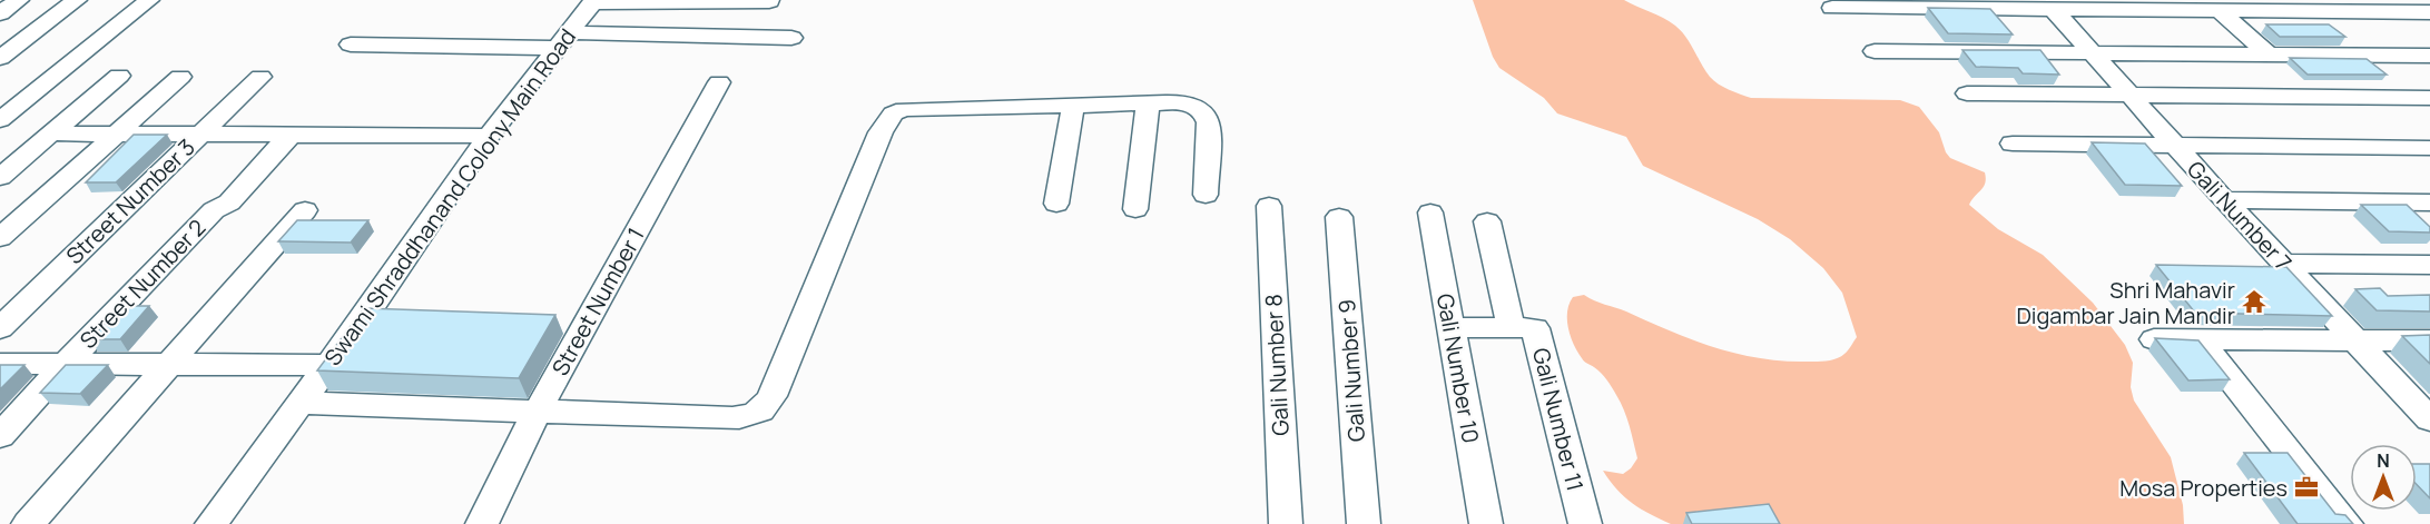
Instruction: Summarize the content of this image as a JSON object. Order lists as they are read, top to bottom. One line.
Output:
{"streets":{"street":["Swami Shraddhanand Colony Main Road","Street Number 3","Gali Number 7","Street Number 2","Street Number 1","Gali Number 8","Gali Number 10","Gali Number 9","Gali Number 11"]},"places":{"temple":["Shri Mahavir Digambar Jain Mandir"],"office":["Mosa Properties"]},"north":"top"}
